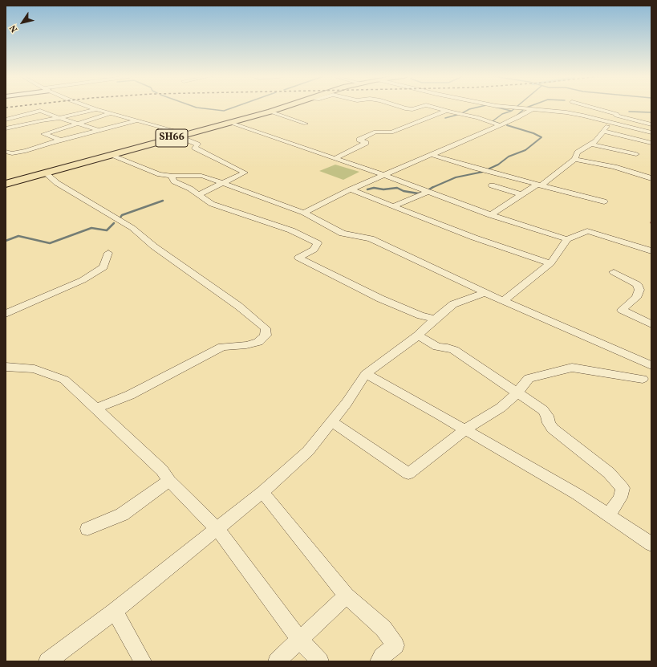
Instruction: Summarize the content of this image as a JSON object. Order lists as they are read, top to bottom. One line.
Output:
{"streets":{"main road":["SH66"]},"north":"bottom left"}
